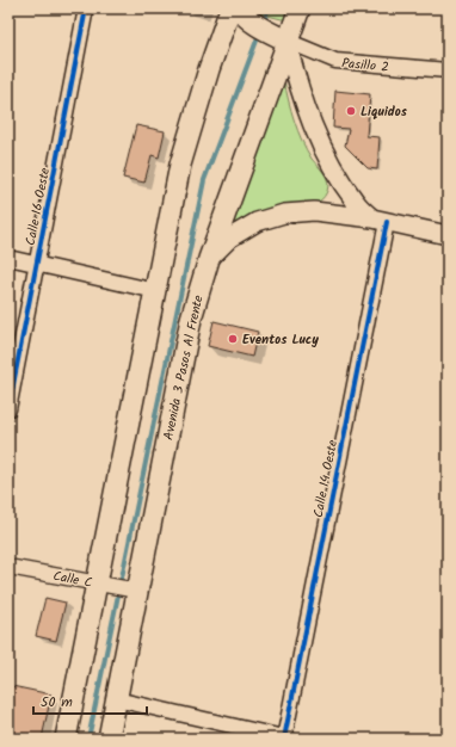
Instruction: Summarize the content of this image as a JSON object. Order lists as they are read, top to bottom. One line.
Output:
{"streets":{"main road":["Avenida 3 Pasos Al Frente"],"street":["Pasillo 2","Calle 16 Oeste","Calle 14 Oeste","Calle C"]},"crossings":[["Pasillo 2","Avenida 3 Pasos Al Frente"],["Avenida 3 Pasos Al Frente","Calle C"]],"places":["Liquidos","Eventos Lucy"],"scale_bar":"50 m"}
